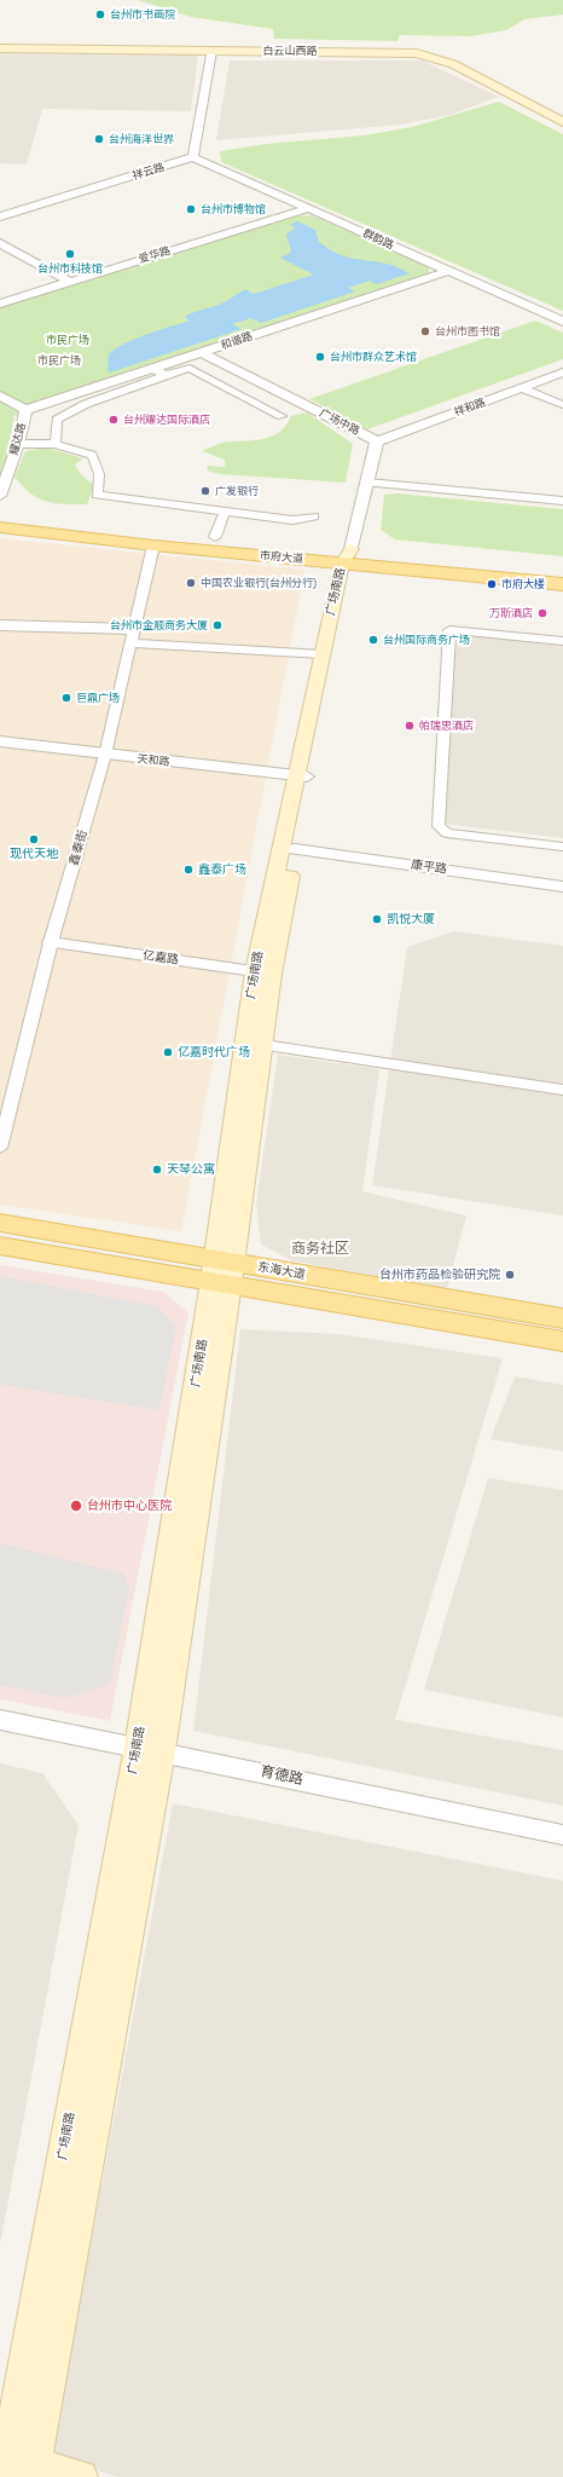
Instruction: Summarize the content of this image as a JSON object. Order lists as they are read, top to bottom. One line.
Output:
{"streets":{"main road":["白云山西路","市府大道","广场南路","东海大道"],"street":["祥云路","群韵路","爱华路","和谐路","祥和路","广场中路","耀达路","天和路","鑫泰街","康平路","亿嘉路","育德路"]},"crossings":[["祥云路","群韵路"],["群韵路","爱华路"],["群韵路","和谐路"],["和谐路","广场中路"],["和谐路","耀达路"],["祥和路","广场中路"],["市府大道","广场南路"],["市府大道","鑫泰街"],["广场南路","天和路"],["广场南路","康平路"],["广场南路","亿嘉路"],["广场南路","东海大道"],["广场南路","育德路"],["天和路","鑫泰街"],["鑫泰街","亿嘉路"]],"districts":["市民广场","商务社区"],"parks":["市民广场"],"places":["台州市书画院","台州海洋世界","台州市博物馆","台州市科技馆","台州市图书馆","台州市群众艺术馆","台州耀达国际酒店","广发银行","中国农业银行(台州分行)","市府大楼","万斯酒店","台州市金顺商务大厦","台州国际商务广场","巨鼎广场","帕瑞思酒店","现代天地","鑫泰广场","凯悦大厦","亿嘉时代广场","天琴公寓","台州市药品检验研究院","台州市中心医院"]}
